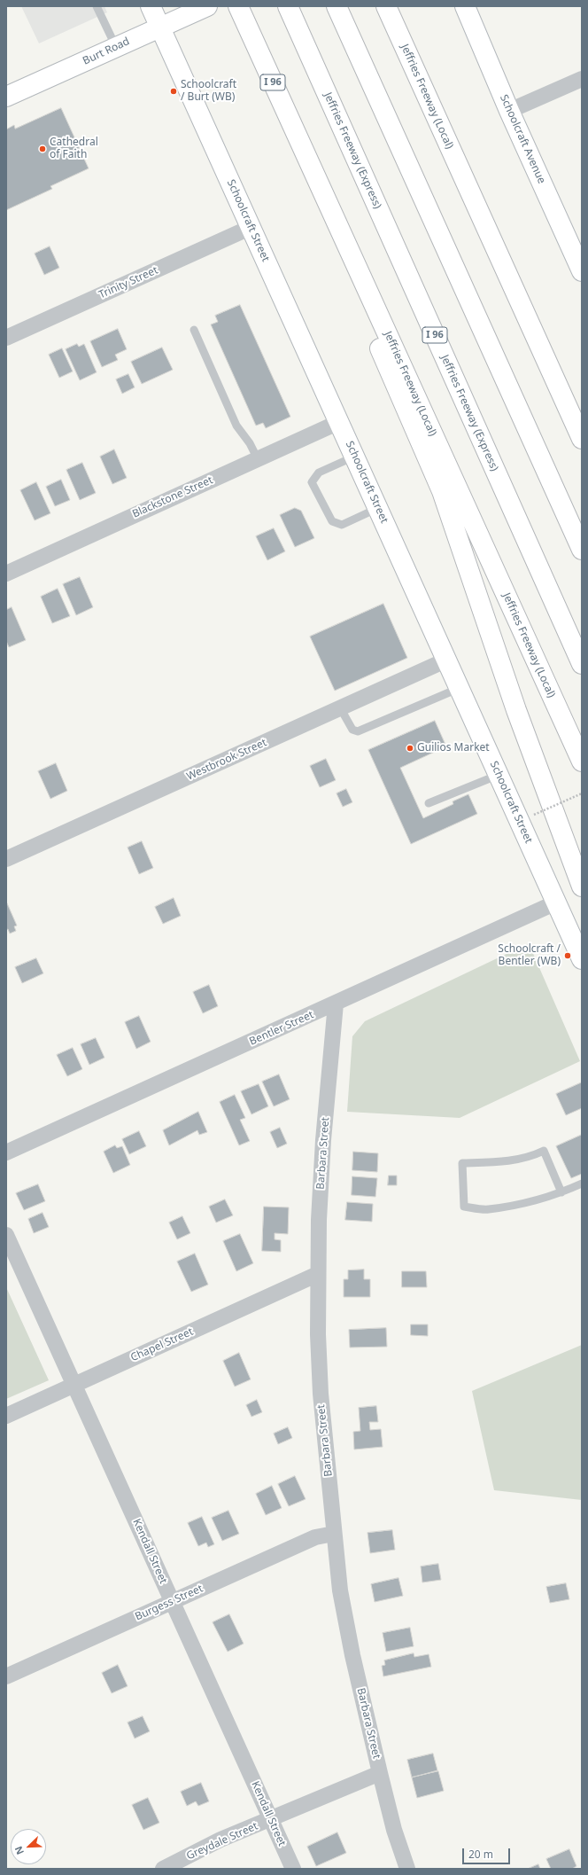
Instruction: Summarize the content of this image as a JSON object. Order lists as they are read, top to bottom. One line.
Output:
{"streets":{"main road":["Burt Road","I 96","Jeffries Freeway (Local)","Schoolcraft Avenue","Jeffries Freeway (Express)","Schoolcraft Street"],"street":["Trinity Street","Blackstone Street","Westbrook Street","Bentler Street","Barbara Street","Chapel Street","Kendall Street","Burgess Street","Greydale Street"]},"crossings":[["Burt Road","Schoolcraft Street"],["Schoolcraft Street","Trinity Street"],["Schoolcraft Street","Blackstone Street"],["Schoolcraft Street","Westbrook Street"],["Schoolcraft Street","Bentler Street"],["Bentler Street","Barbara Street"],["Barbara Street","Chapel Street"],["Barbara Street","Burgess Street"],["Barbara Street","Greydale Street"],["Chapel Street","Kendall Street"],["Kendall Street","Burgess Street"],["Kendall Street","Greydale Street"]],"places":["Schoolcraft / Burt (WB)","Cathedral of Faith","Guilios Market","Schoolcraft / Bentler (WB)"],"scale_bar":"20 m","north":"bottom left"}
